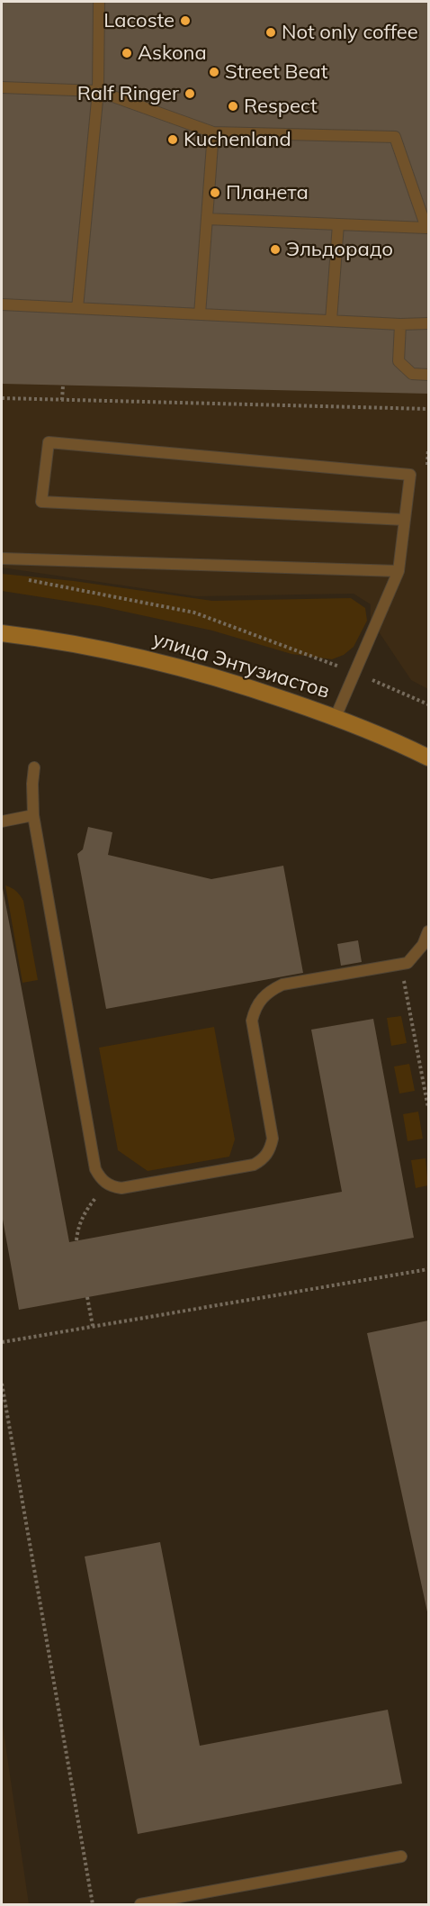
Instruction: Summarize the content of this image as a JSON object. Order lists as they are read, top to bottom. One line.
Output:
{"streets":{"main road":["улица Энтузиастов"]},"places":["Lacoste","Not only coffee","Askona","Street Beat","Ralf Ringer","Respect","Kuchenland","Планета","Эльдорадо"]}
